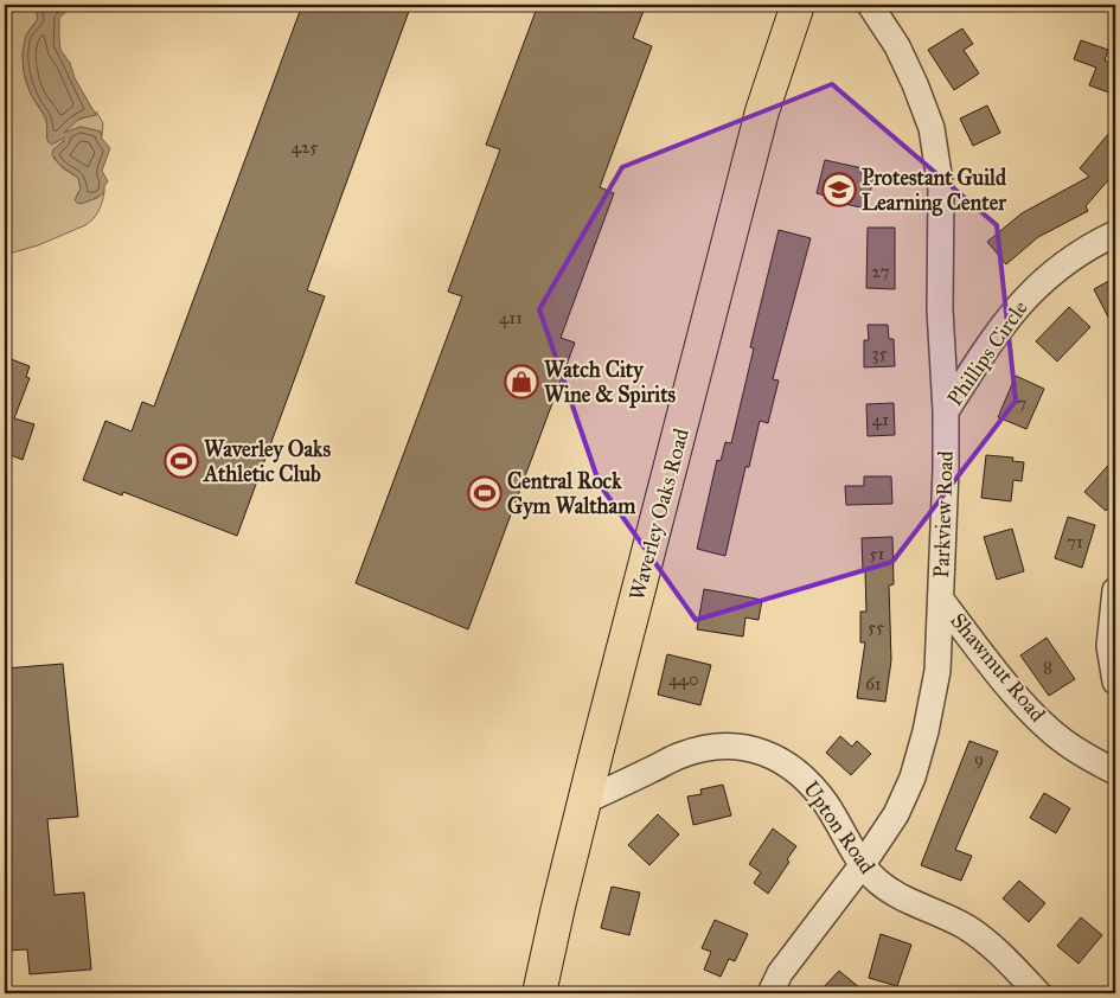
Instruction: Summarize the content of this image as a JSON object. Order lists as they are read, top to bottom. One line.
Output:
{"streets":{"main road":["Waverley Oaks Road"],"street":["Phillips Circle","Parkview Road","Shawmut Road","Upton Road"]},"crossings":[["Phillips Circle","Parkview Road"],["Waverley Oaks Road","Upton Road"],["Parkview Road","Shawmut Road"],["Parkview Road","Upton Road"]],"places":{"school or university":["Protestant Guild Learning Center"],"shop":["Watch City Wine & Spirits"],"sports":["Waverley Oaks Athletic Club","Central Rock Gym Waltham"]},"house_numbers":["425","27","411","35","7","41","71","51","55","8","440","61","9"]}
